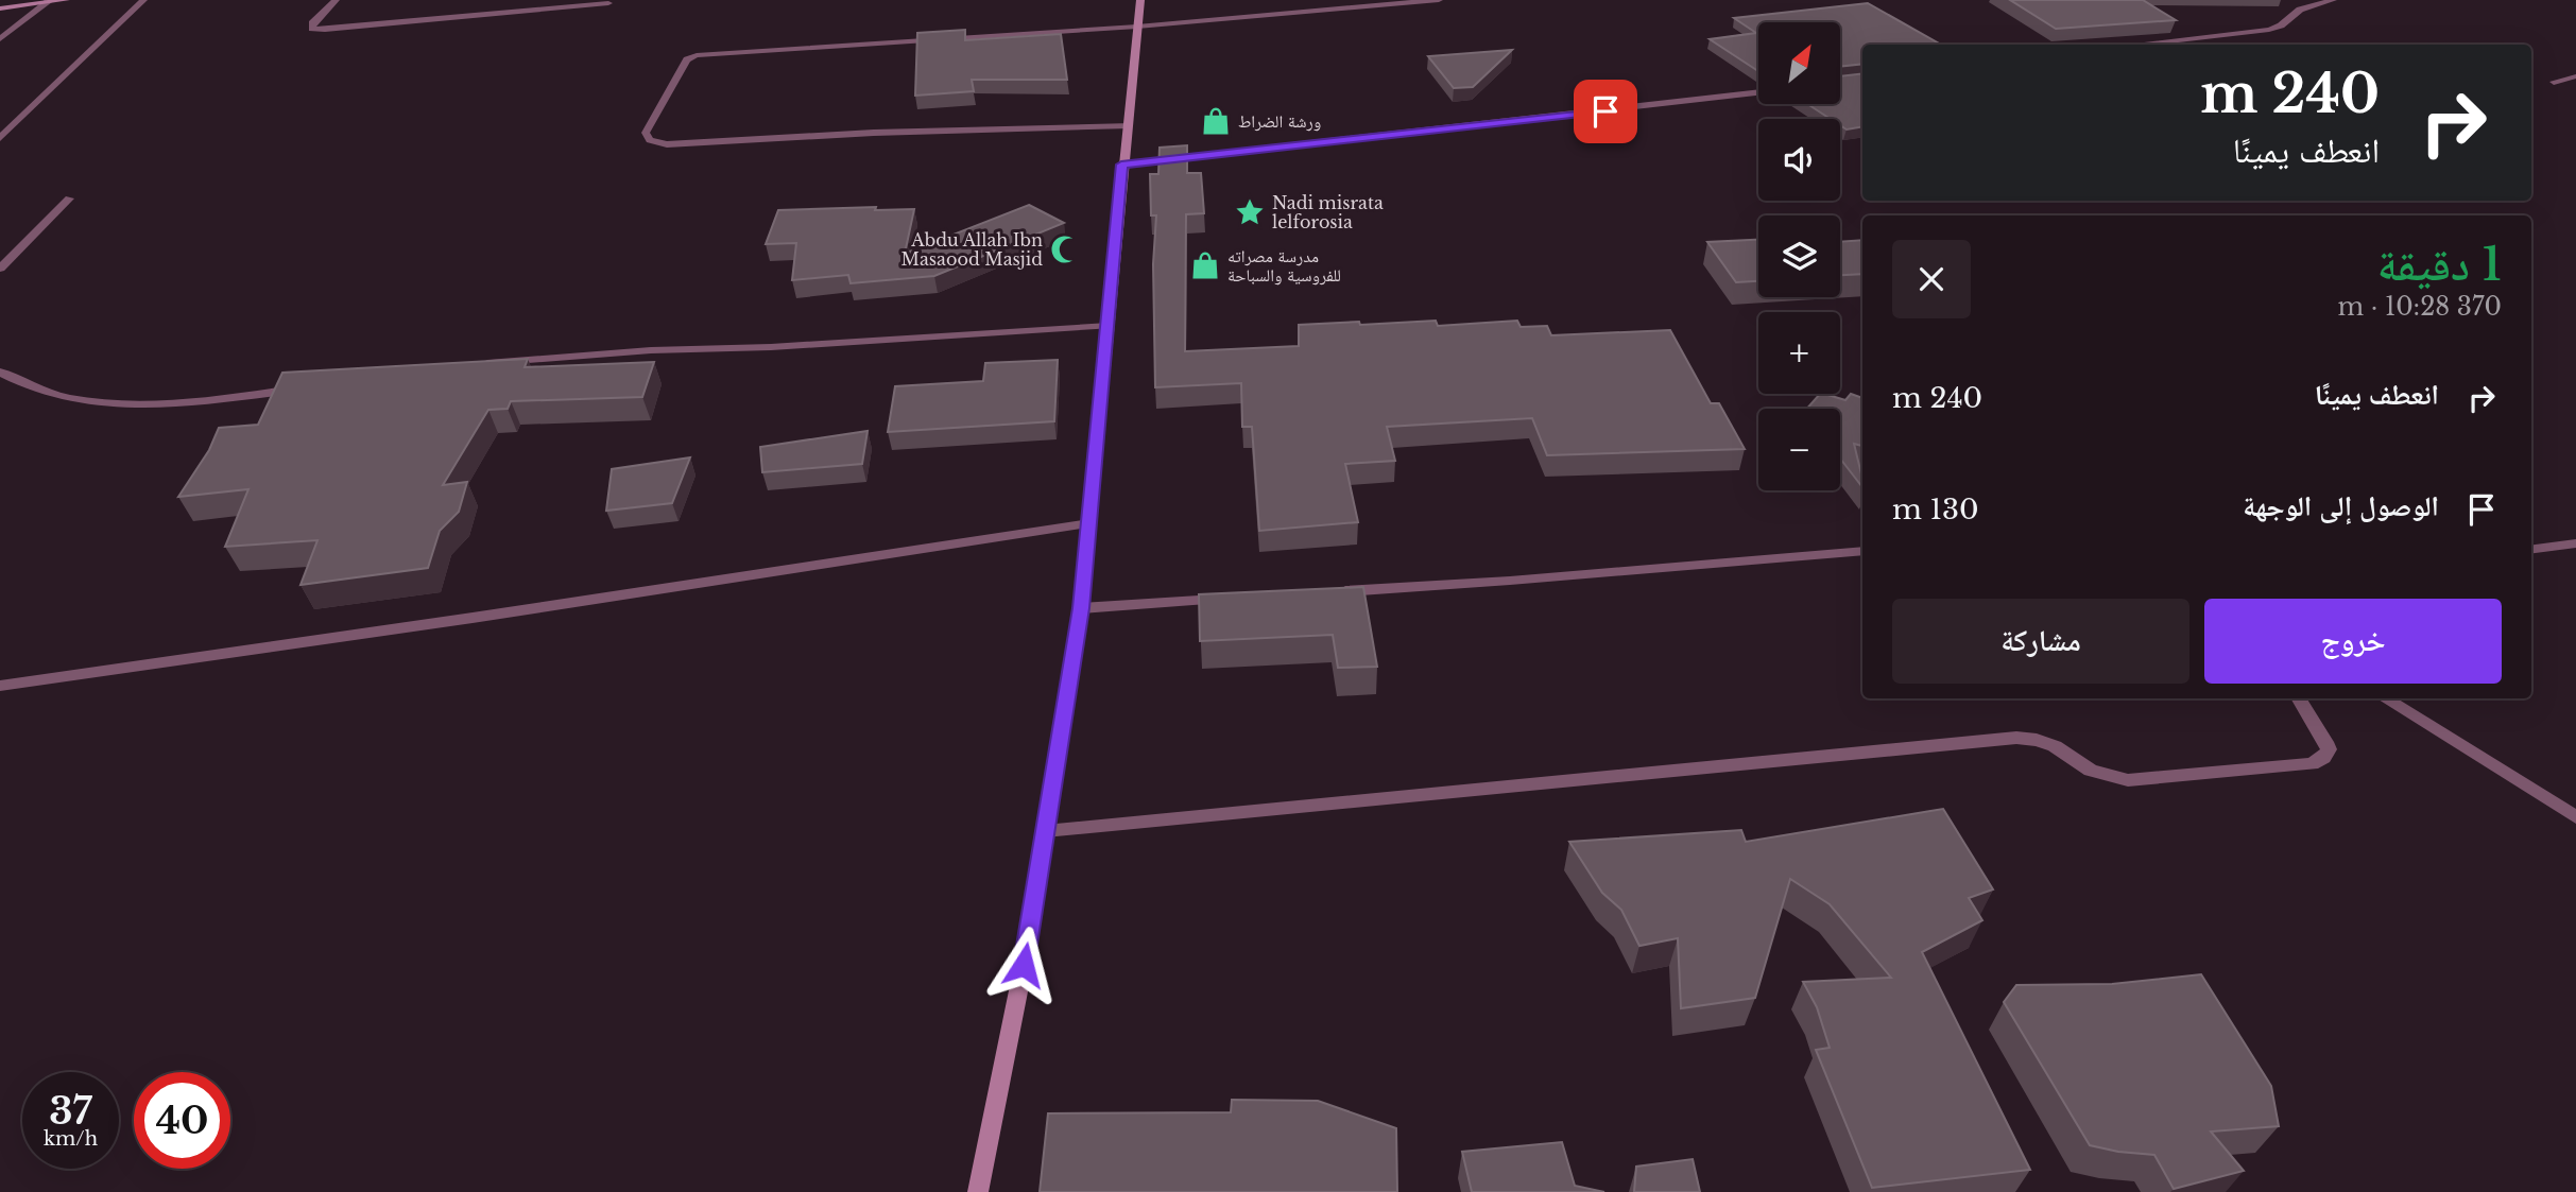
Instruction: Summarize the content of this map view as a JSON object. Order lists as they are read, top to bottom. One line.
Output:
{"places":{"shop":["ورشة الضراط","مدرسة مصراته للفروسية والسباحة"],"place":["Nadi misrata lelforosia"],"mosque":["Abdu Allah Ibn Masaood Masjid"]},"north":"top right","page":{"map_buttons":["+","−"],"turn":["240 m","انعطف يمينًا"],"heading":["1 دقيقة","370 m · 10:28"],"list":[{"name":"انعطف يمينًا","value":"240 m"},{"name":"الوصول إلى الوجهة","value":"130 m"}],"buttons":["خروج","مشاركة"],"speed":"37 km/h","limit":"40"}}
